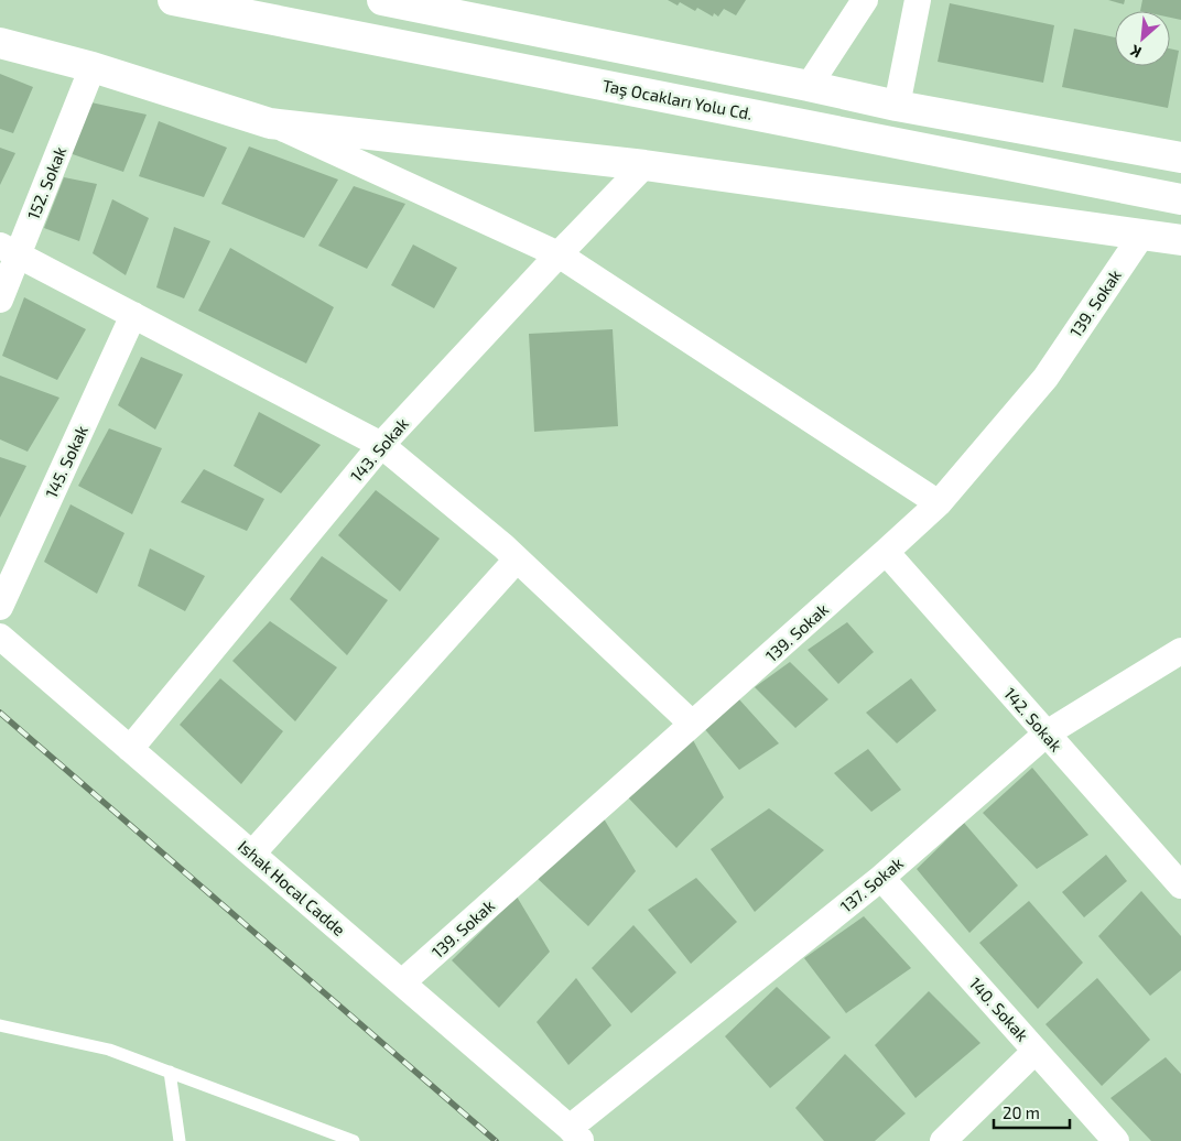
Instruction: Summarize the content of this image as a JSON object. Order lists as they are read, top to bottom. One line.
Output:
{"streets":{"main road":["Taş Ocakları Yolu Cd."],"street":["152. Sokak","139. Sokak","143. Sokak","145. Sokak","142. Sokak","137. Sokak","Ishak Hocal Cadde","140. Sokak"]},"crossings":[["139. Sokak","142. Sokak"],["139. Sokak","Ishak Hocal Cadde"],["143. Sokak","Ishak Hocal Cadde"],["142. Sokak","137. Sokak"],["137. Sokak","Ishak Hocal Cadde"],["137. Sokak","140. Sokak"]],"scale_bar":"20 m","north":"bottom left"}
